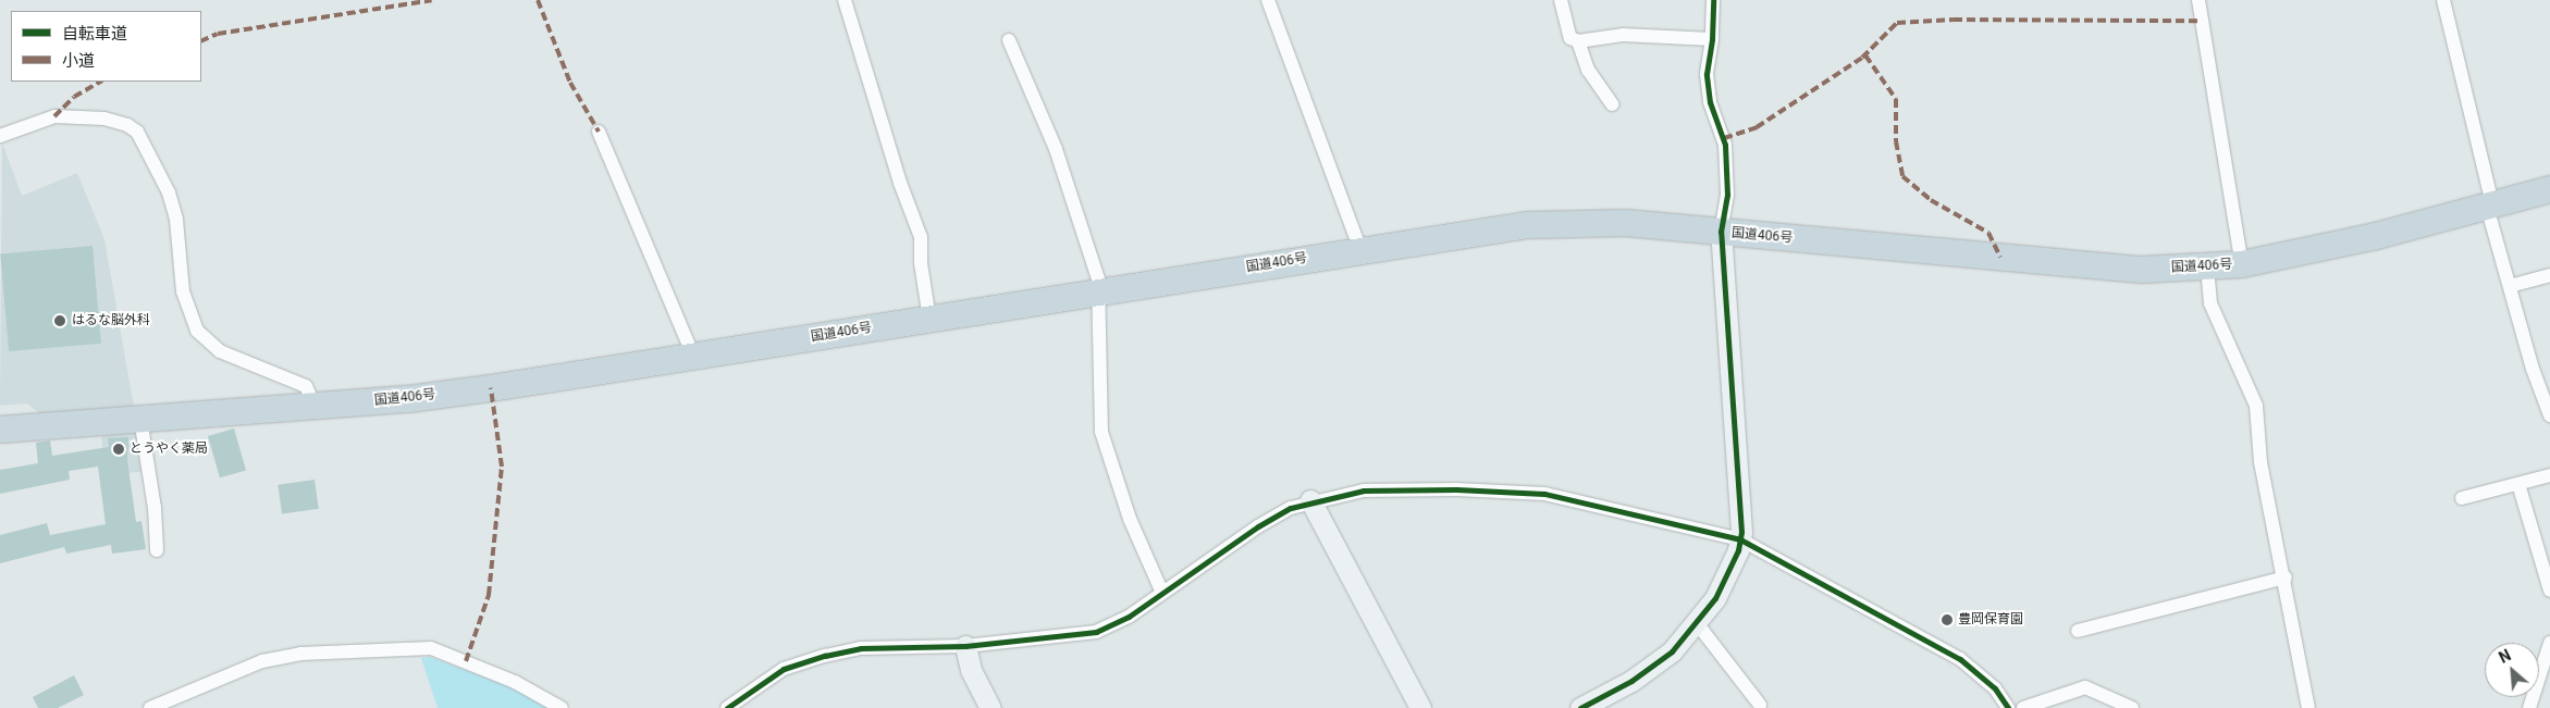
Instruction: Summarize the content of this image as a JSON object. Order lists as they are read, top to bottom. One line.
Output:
{"streets":{"highway":["国道406号"]},"places":["はるな脳外科","とうやく薬局","豊岡保育園"],"legend":["自転車道","小道"],"north":"top left"}
